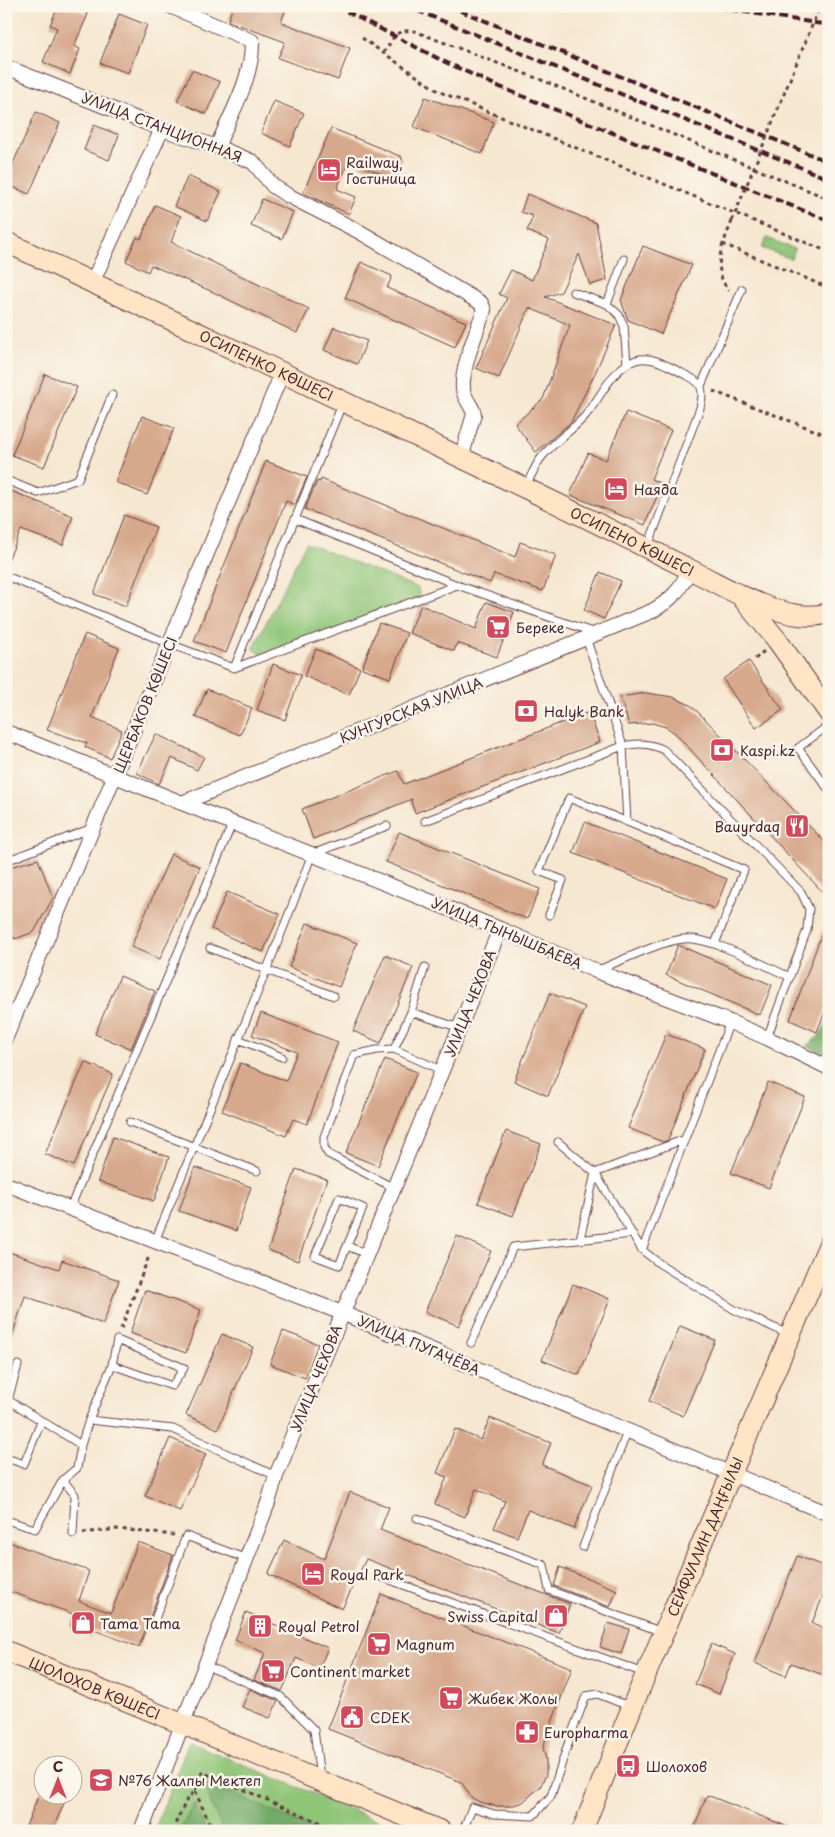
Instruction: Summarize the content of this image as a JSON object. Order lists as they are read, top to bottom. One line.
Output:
{"streets":{"main road":["ОСИПЕНКО КӨШЕСІ","ОСИПЕНО КӨШЕСІ","СЕЙФУЛЛИН ДАҢҒЫЛЫ","ШОЛОХОВ КӨШЕСІ"],"street":["УЛИЦА СТАНЦИОННАЯ","ЩЕРБАКОВ КӨШЕСІ","КУНГУРСКАЯ УЛИЦА","УЛИЦА ТЫНЫШБАЕВА","УЛИЦА ЧЕХОВА","УЛИЦА ПУГАЧЁВА"]},"crossings":[["УЛИЦА СТАНЦИОННАЯ","ОСИПЕНКО КӨШЕСІ"],["ОСИПЕНКО КӨШЕСІ","ОСИПЕНО КӨШЕСІ"],["ОСИПЕНКО КӨШЕСІ","ЩЕРБАКОВ КӨШЕСІ"],["ОСИПЕНО КӨШЕСІ","КУНГУРСКАЯ УЛИЦА"],["КУНГУРСКАЯ УЛИЦА","УЛИЦА ТЫНЫШБАЕВА"],["УЛИЦА ТЫНЫШБАЕВА","УЛИЦА ЧЕХОВА"],["УЛИЦА ЧЕХОВА","УЛИЦА ПУГАЧЁВА"],["УЛИЦА ЧЕХОВА","ШОЛОХОВ КӨШЕСІ"],["УЛИЦА ПУГАЧЁВА","СЕЙФУЛЛИН ДАҢҒЫЛЫ"]],"places":{"hotel":["Railway, Гостиница","Наяда","Royal Park"],"supermarket":["Береке","Magnum","Continent market","Жибек Жолы"],"bank":["Halyk Bank","Kaspi.kz"],"restaurant":["Bauyrdaq"],"shop":["Swiss Capital","Tama Tama"],"building":["Royal Petrol"],"public building":["CDEK"],"pharmacy":["Europharma"],"bus stop":["Шолохов"],"school or university":["№76 Жалпы Мектеп"]},"north":"top"}
